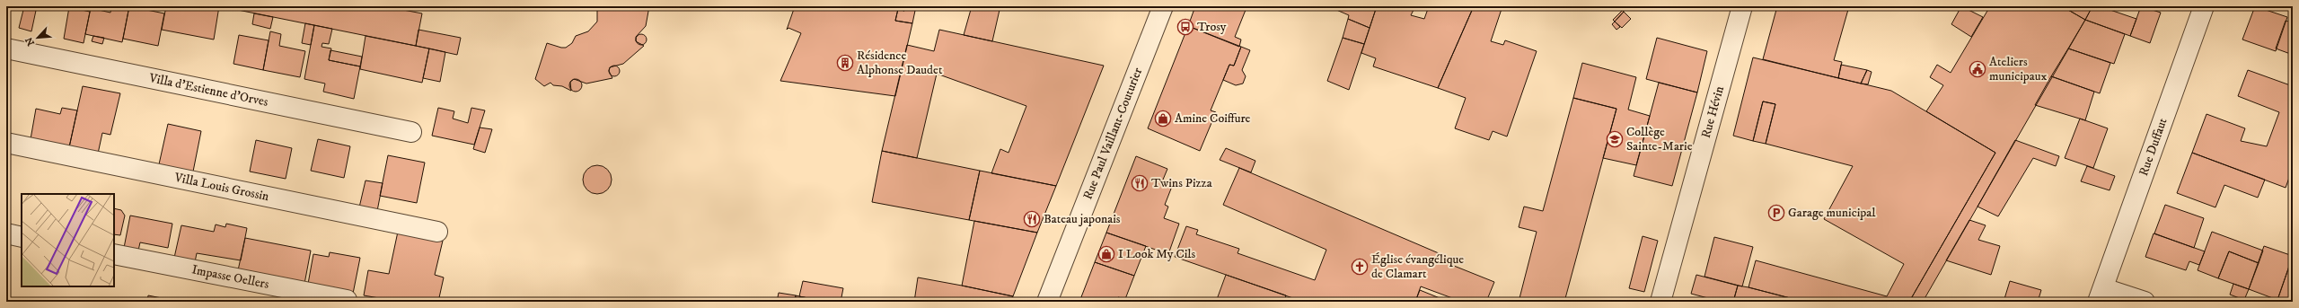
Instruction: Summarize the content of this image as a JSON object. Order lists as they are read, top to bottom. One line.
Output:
{"streets":{"street":["Villa d'Estienne d'Orves","Rue Hévin","Rue Paul Vaillant-Couturier","Rue Duffaut","Villa Louis Grossin","Impasse Oellers"]},"places":{"bus stop":["Trosy"],"building":["Résidence Alphonse Daudet"],"public building":["Ateliers municipaux"],"shop":["Amine Coiffure","I Look My Cils"],"school or university":["Collège Sainte-Marie"],"restaurant":["Twins Pizza","Bateau japonais"],"parking":["Garage municipal"],"church":["Église évangélique de Clamart"]},"north":"bottom left"}
